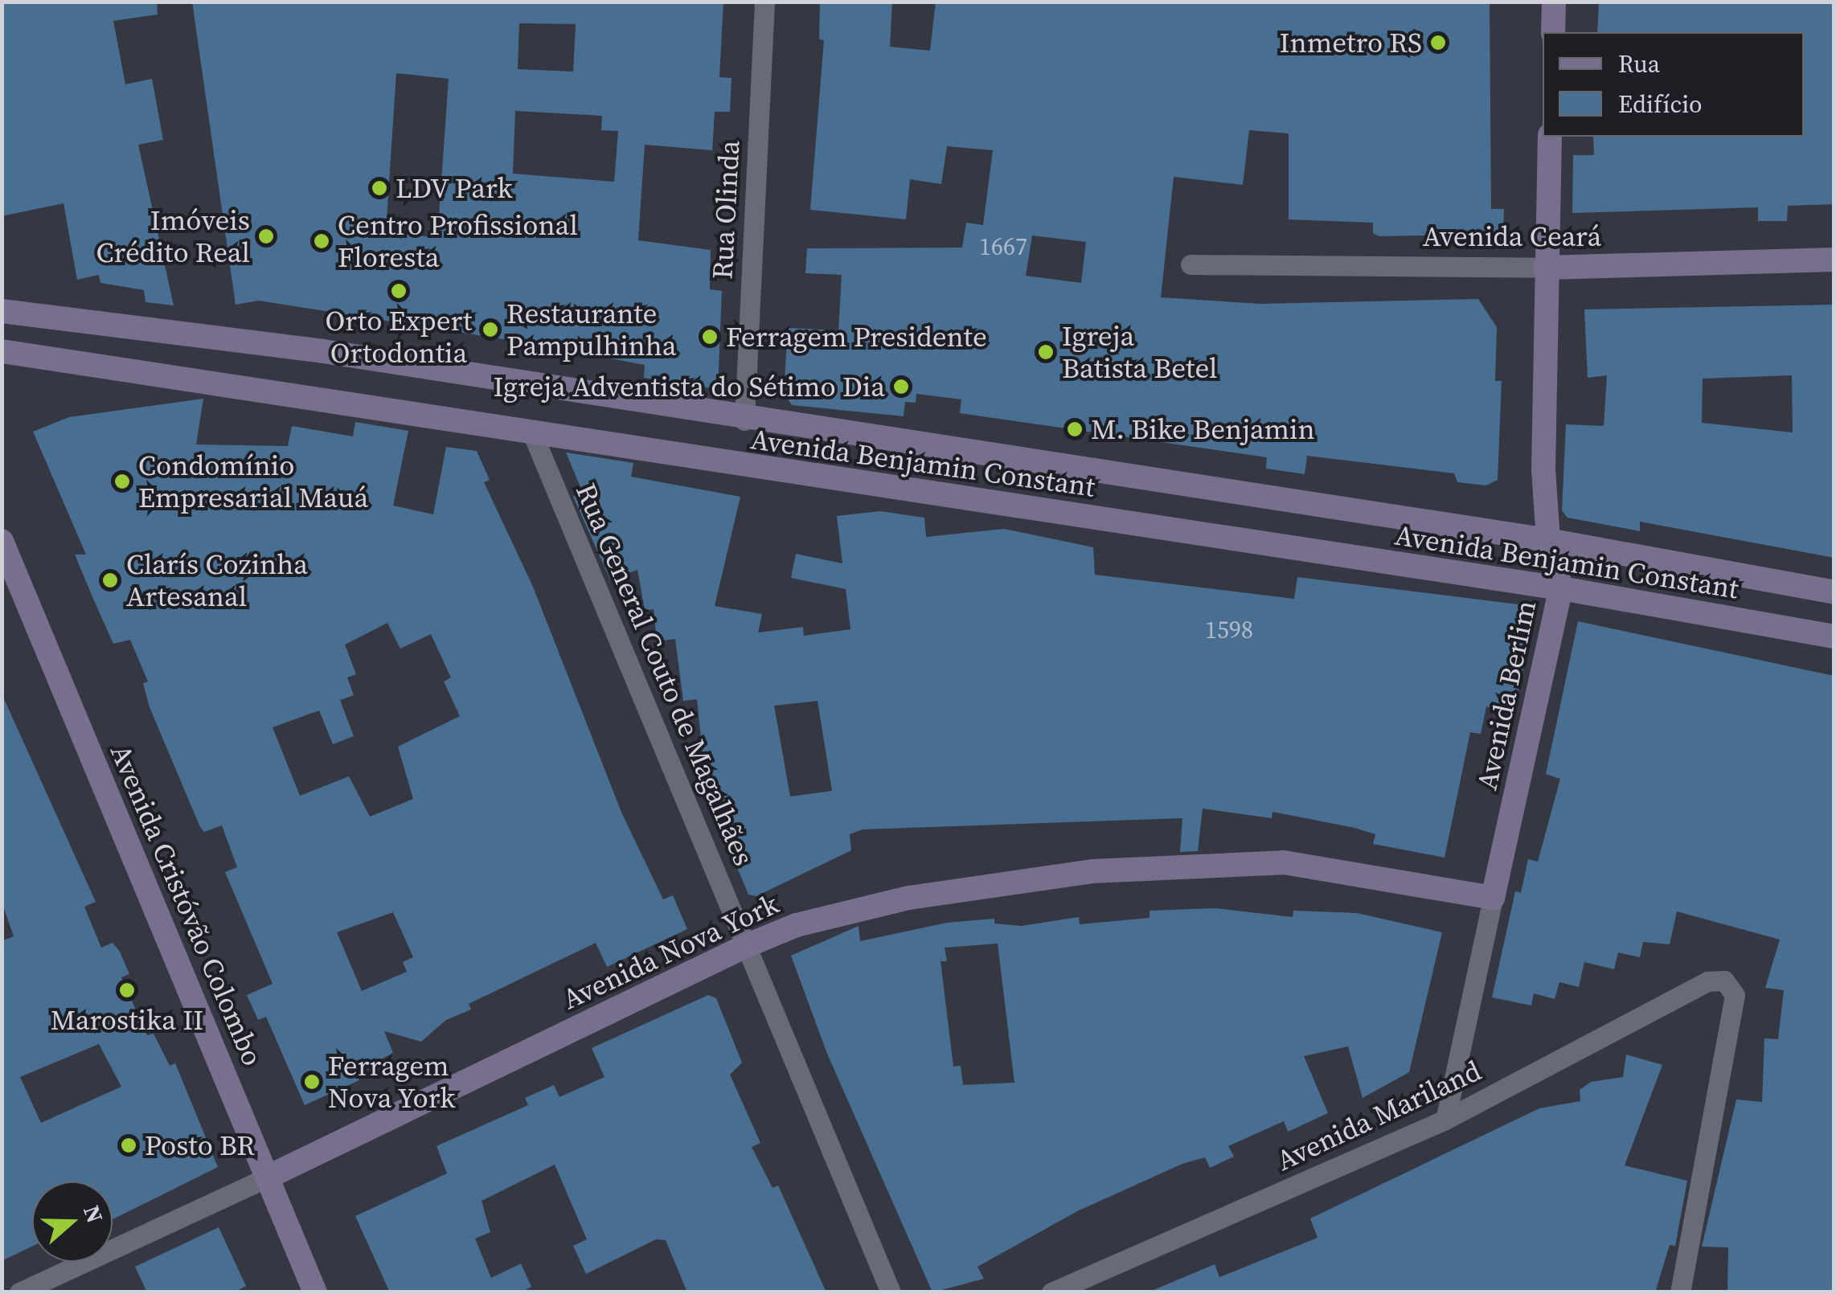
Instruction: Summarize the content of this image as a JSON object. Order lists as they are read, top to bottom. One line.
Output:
{"streets":{"main road":["Avenida Ceará","Avenida Benjamin Constant","Avenida Berlim","Avenida Cristóvão Colombo","Avenida Nova York"],"street":["Rua Olinda","Rua General Couto de Magalhães","Avenida Mariland"]},"crossings":[["Rua Olinda","Avenida Benjamin Constant"],["Avenida Ceará","Avenida Berlim"],["Avenida Benjamin Constant","Rua General Couto de Magalhães"],["Avenida Benjamin Constant","Avenida Berlim"],["Rua General Couto de Magalhães","Avenida Nova York"],["Avenida Berlim","Avenida Nova York"],["Avenida Berlim","Avenida Mariland"],["Avenida Cristóvão Colombo","Avenida Nova York"]],"places":["Inmetro RS","LDV Park","Imóveis Crédito Real","Centro Profissional Floresta","Orto Expert Ortodontia","Restaurante Pampulhinha","Ferragem Presidente","Igreja Batista Betel","Igreja Adventista do Sétimo Dia","M. Bike Benjamin","Condomínio Empresarial Mauá","Clarís Cozinha Artesanal","Marostika II","Ferragem Nova York","Posto BR"],"house_numbers":["1667","1598"],"legend":["Rua","Edifício"],"north":"right"}
